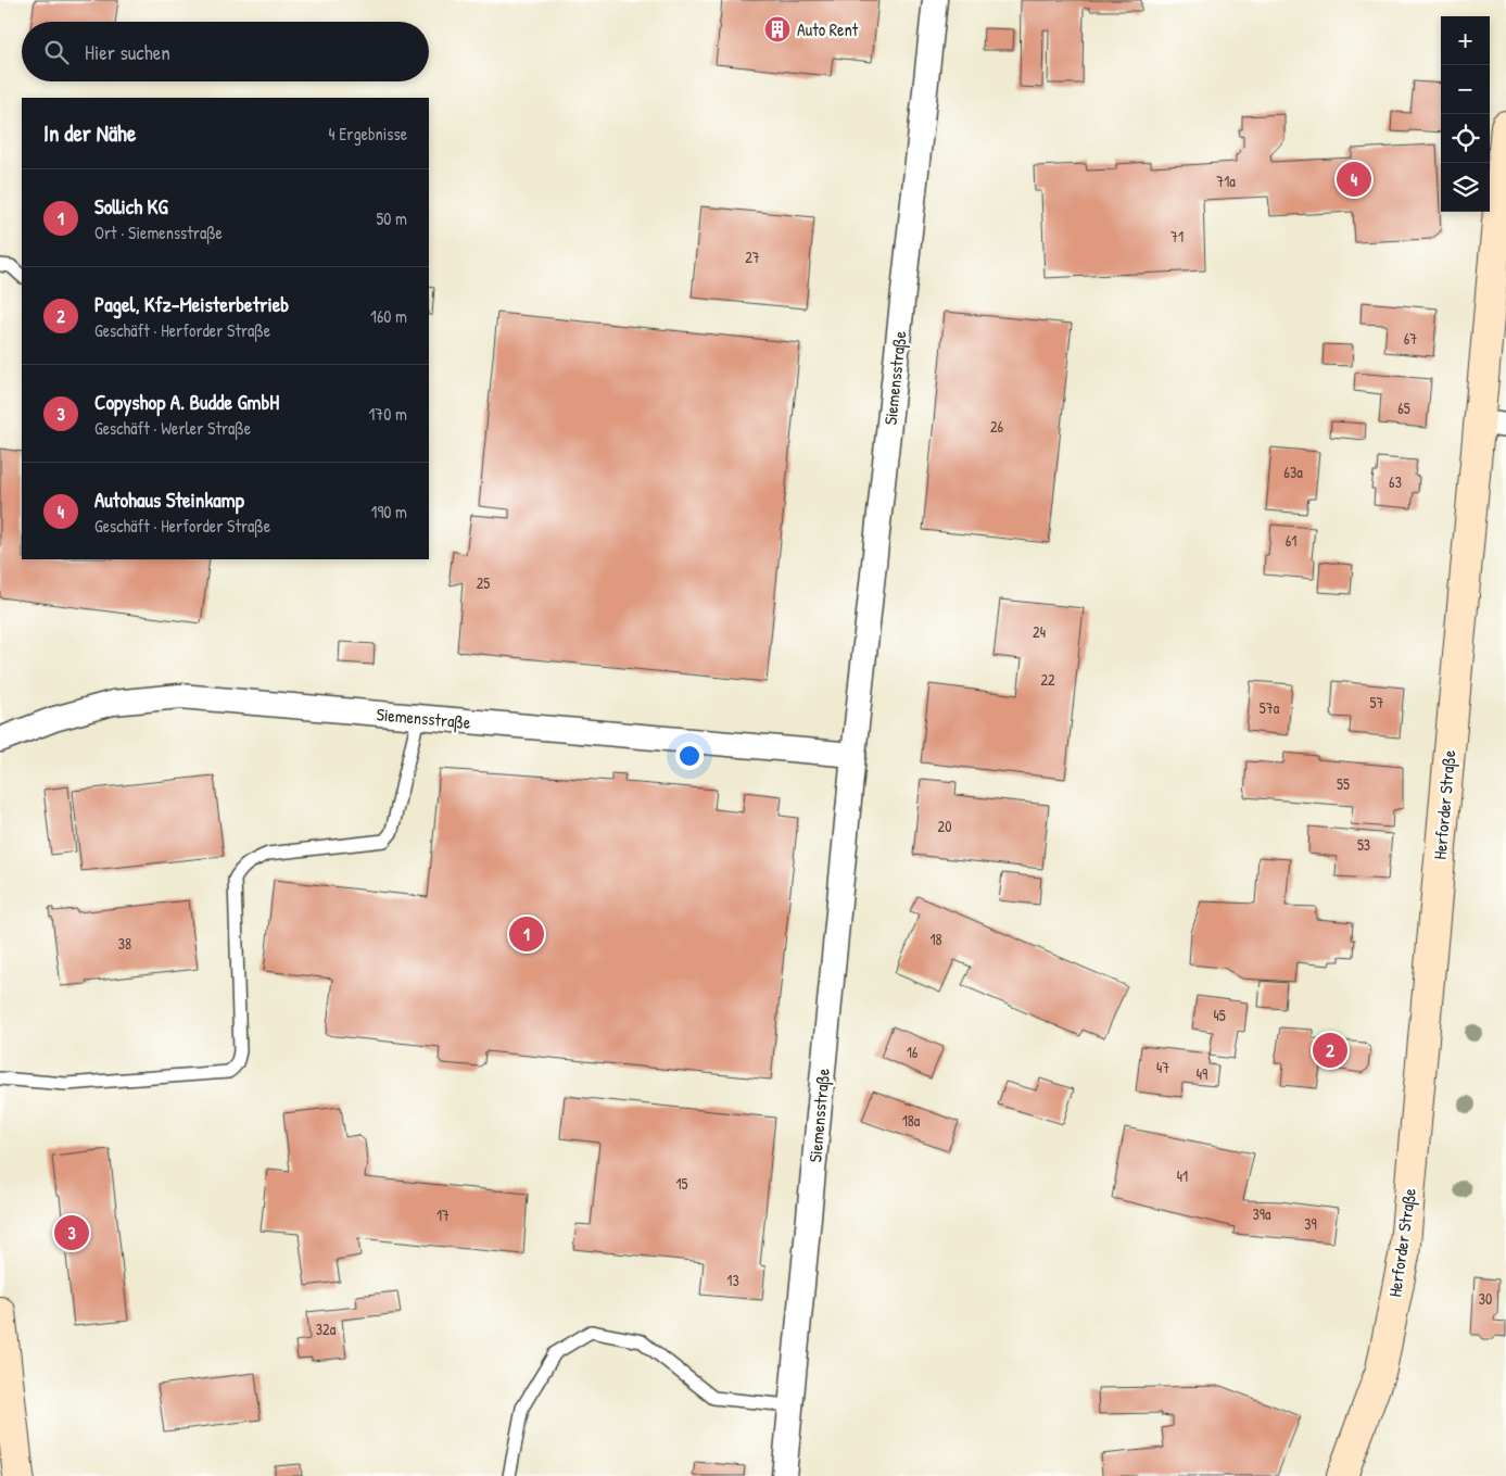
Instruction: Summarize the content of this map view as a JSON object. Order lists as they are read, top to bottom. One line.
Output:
{"streets":{"main road":["Herforder Straße"],"street":["Siemensstraße"]},"places":{"building":["Auto Rent"]},"house_numbers":["71a","71","27","67","65","26","63a","63","61","25","24","22","57","57a","55","20","53","18","38","45","16","47","49","18a","41","15","39a","17","39","13","30","32a"],"page":{"map_buttons":["+","−"],"search":"Hier suchen","heading":["In der Nähe","4 Ergebnisse"],"pins":["4","1","2","3"],"list":[{"mark":"1","name":"Sollich KG","note":"Ort · Siemensstraße","value":"50 m"},{"mark":"2","name":"Pagel, Kfz-Meisterbetrieb","note":"Geschäft · Herforder Straße","value":"160 m"},{"mark":"3","name":"Copyshop A. Budde GmbH","note":"Geschäft · Werler Straße","value":"170 m"},{"mark":"4","name":"Autohaus Steinkamp","note":"Geschäft · Herforder Straße","value":"190 m"}]}}
